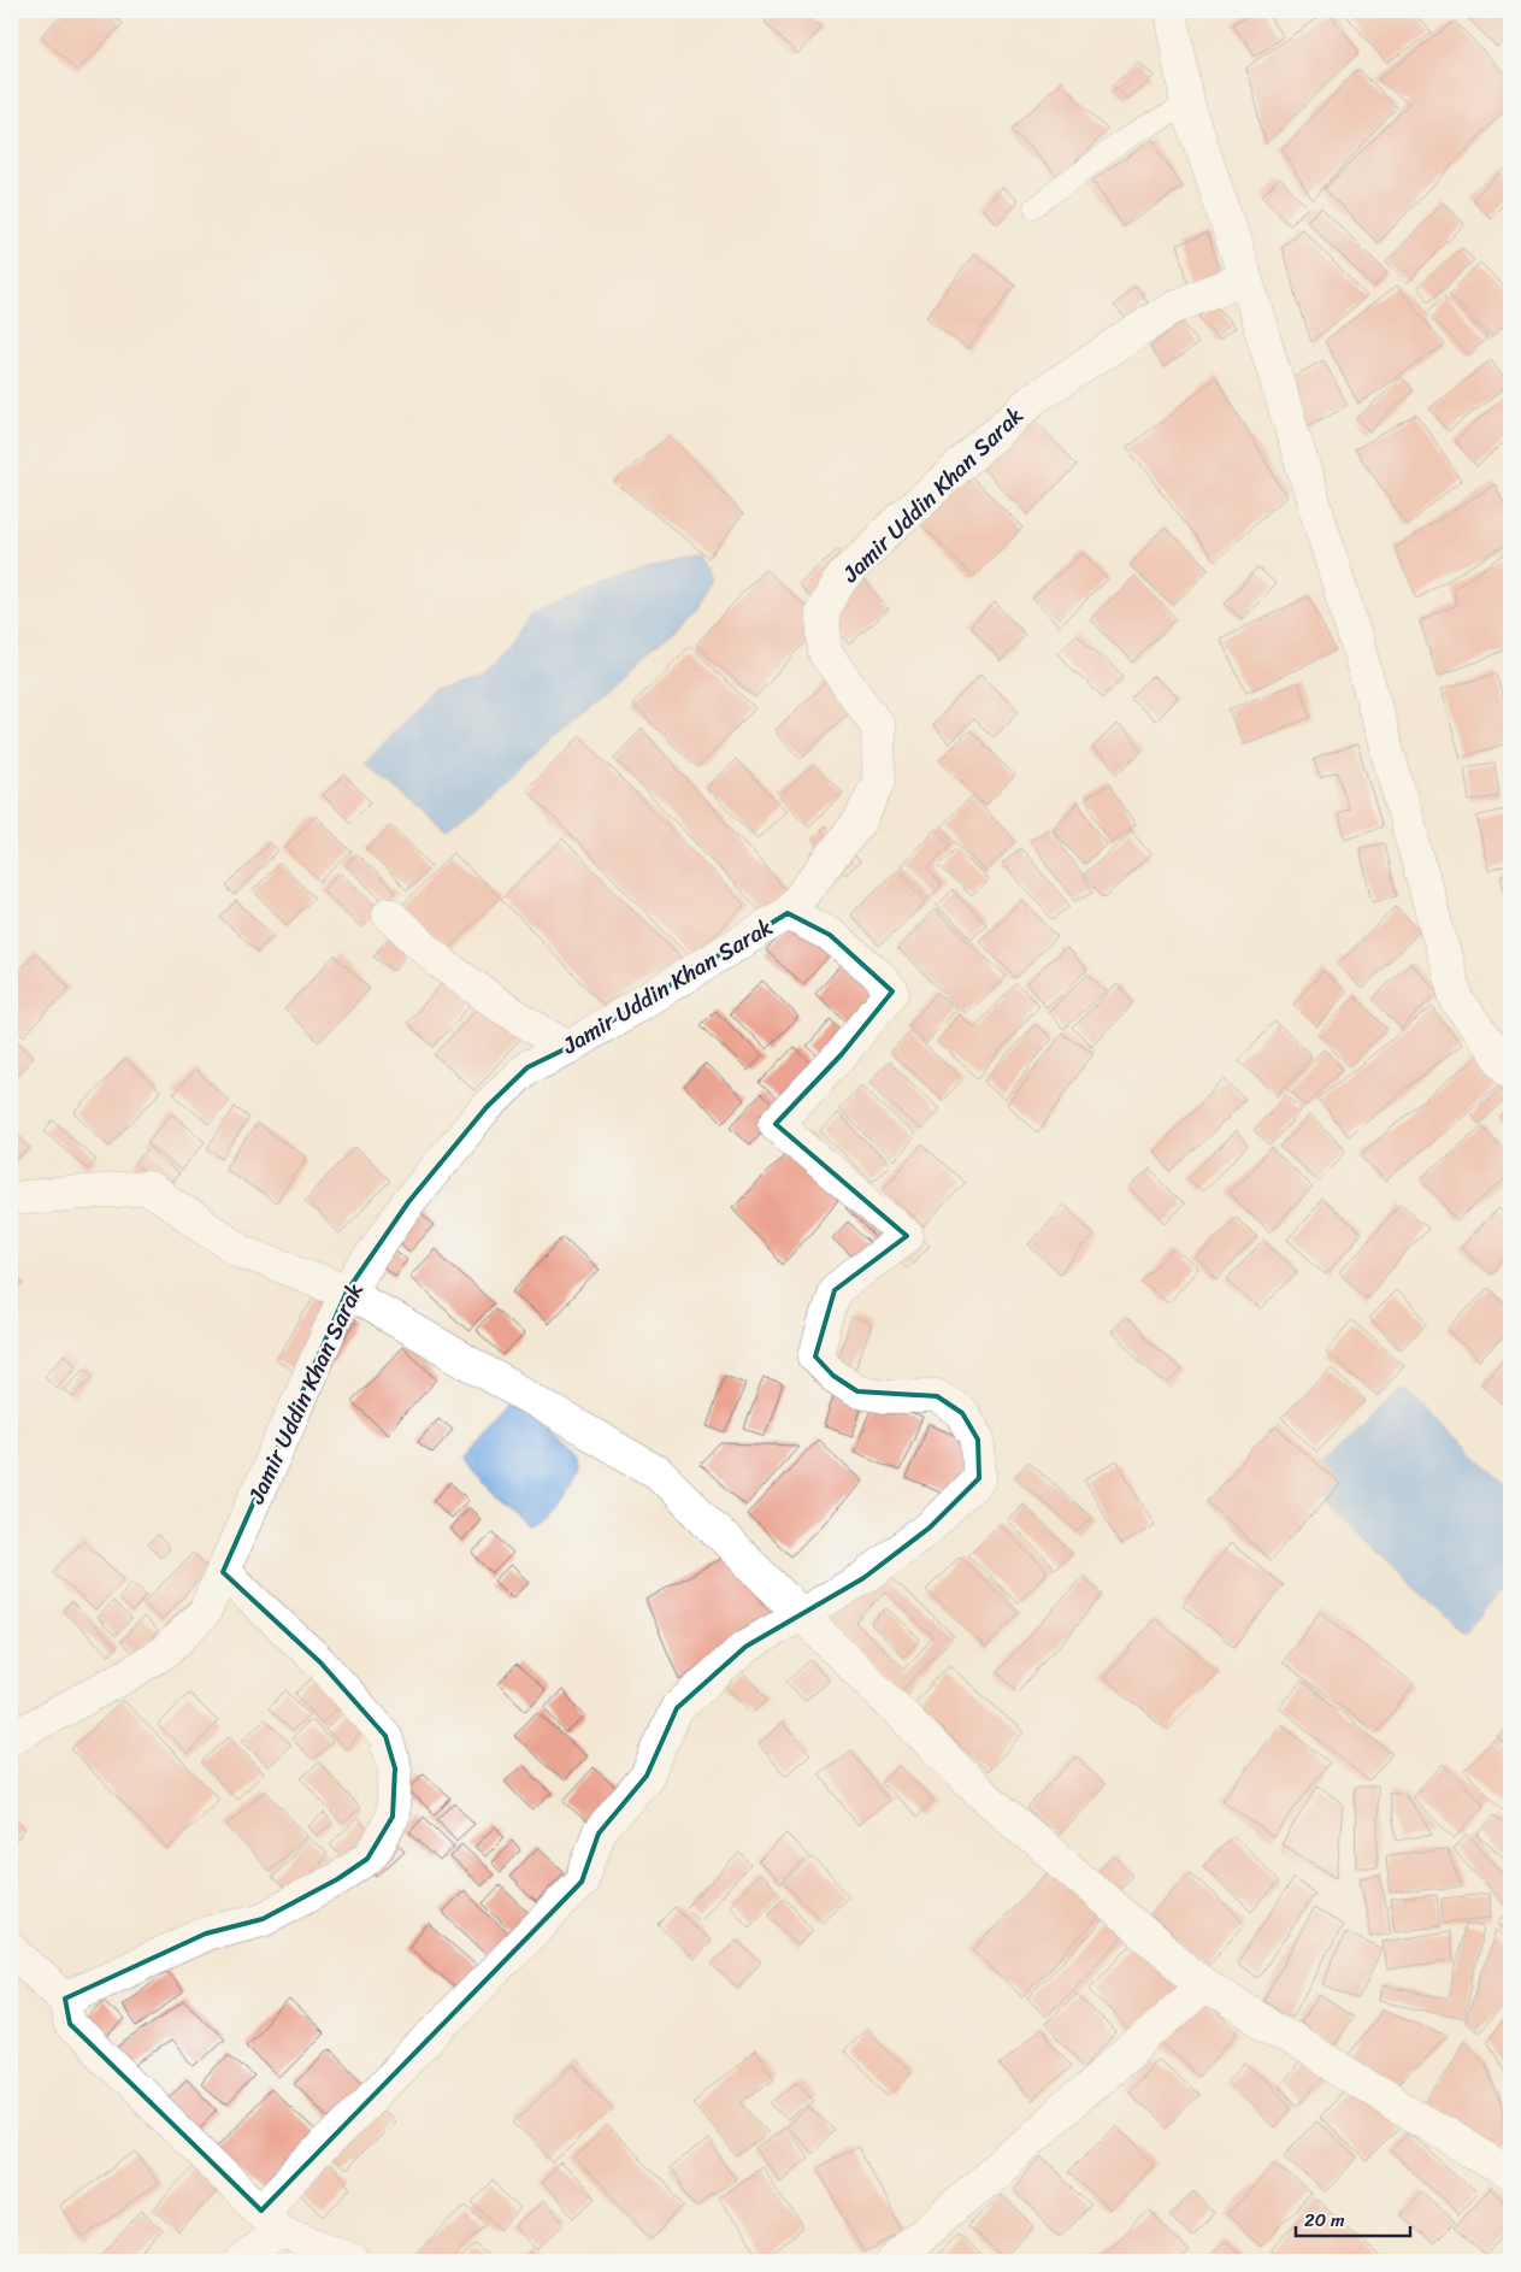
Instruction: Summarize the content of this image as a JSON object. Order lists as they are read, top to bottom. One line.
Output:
{"streets":{"street":["Jamir Uddin Khan Sarak"]},"scale_bar":"20 m"}
